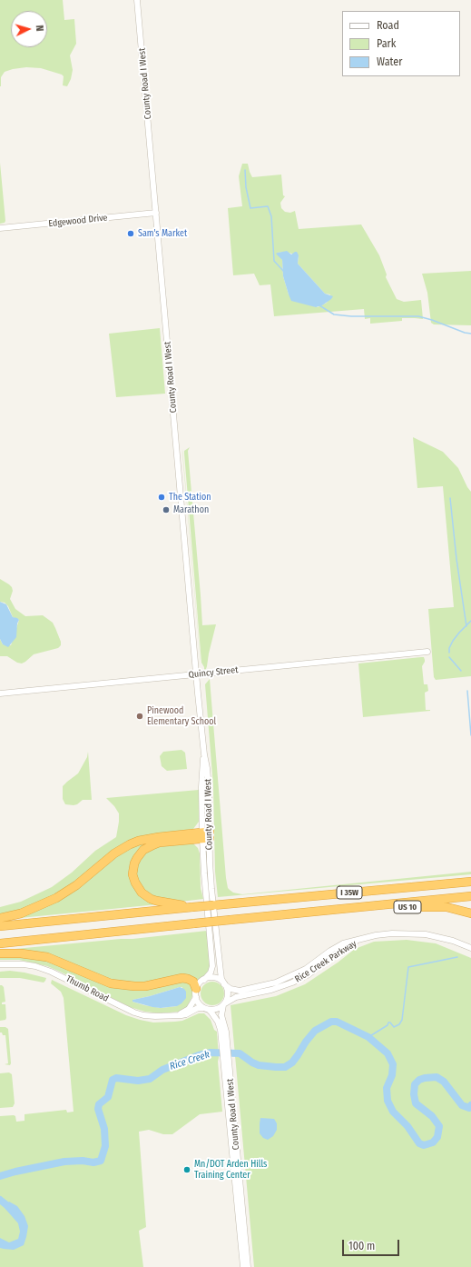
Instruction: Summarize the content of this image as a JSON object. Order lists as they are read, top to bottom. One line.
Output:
{"streets":{"highway":["I 35W","US 10"],"street":["County Road I West","Edgewood Drive","Quincy Street","Rice Creek Parkway","Thumb Road"]},"crossings":[["County Road I West","Edgewood Drive"],["County Road I West","Quincy Street"],["County Road I West","Rice Creek Parkway"],["County Road I West","Thumb Road"],["I 35W","US 10"],["Rice Creek Parkway","Thumb Road"]],"water":["Rice Creek"],"places":["Sam's Market","The Station","Marathon","Pinewood Elementary School","Mn/DOT Arden Hills Training Center"],"legend":["Road","Park","Water"],"scale_bar":"100 m","north":"right"}
